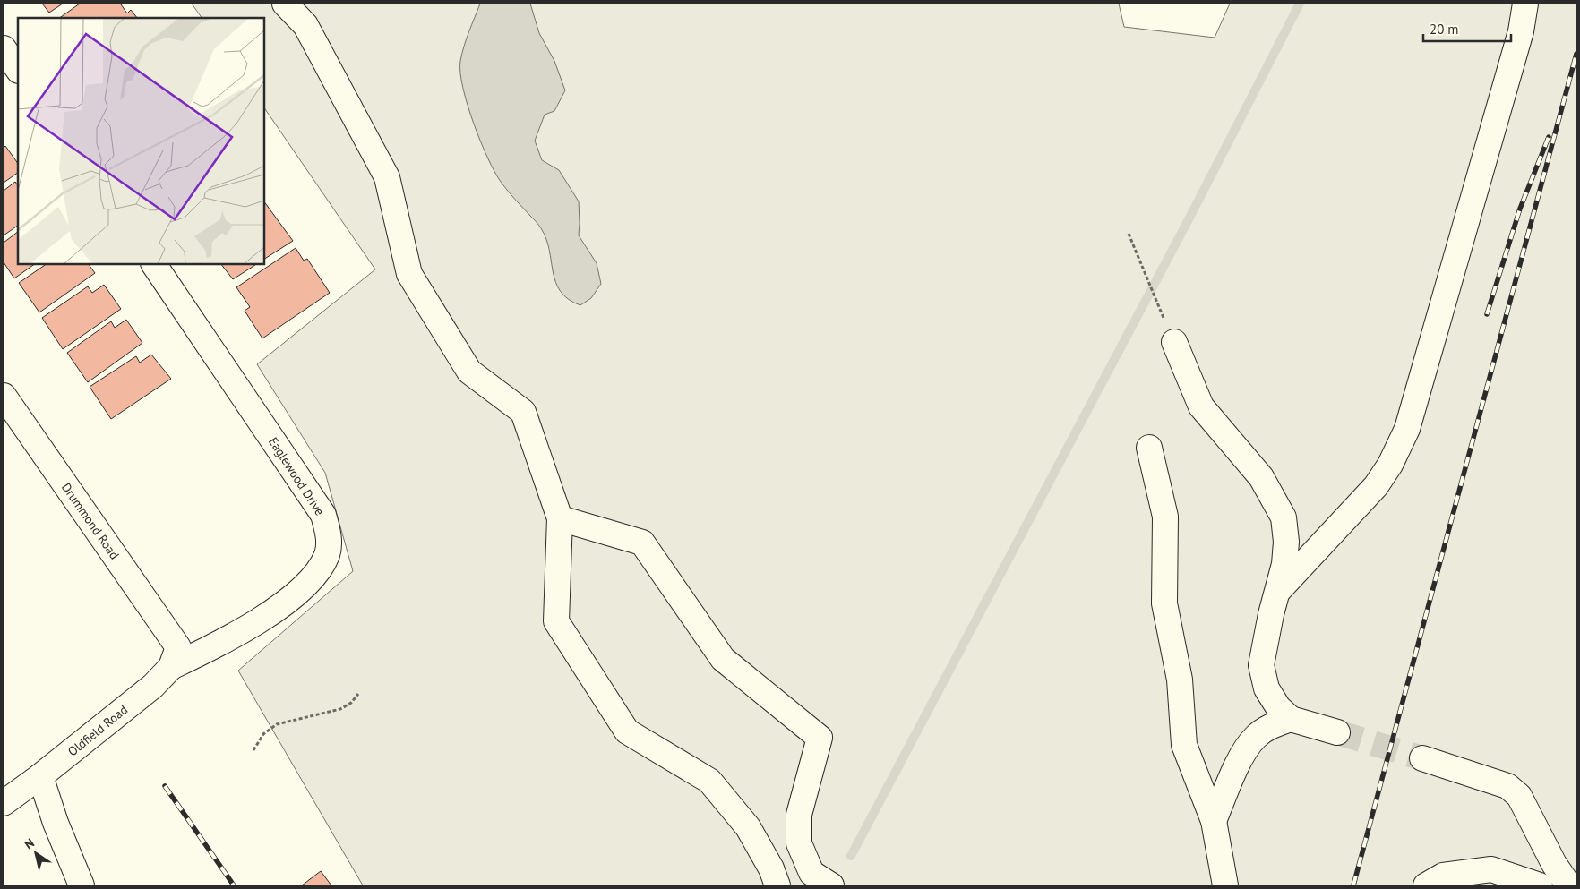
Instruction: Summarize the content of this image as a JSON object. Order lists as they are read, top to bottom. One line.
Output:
{"streets":{"street":["Eaglewood Drive","Drummond Road","Oldfield Road"]},"crossings":[["Eaglewood Drive","Drummond Road"],["Eaglewood Drive","Oldfield Road"],["Drummond Road","Oldfield Road"]],"scale_bar":"20 m","north":"top left"}
